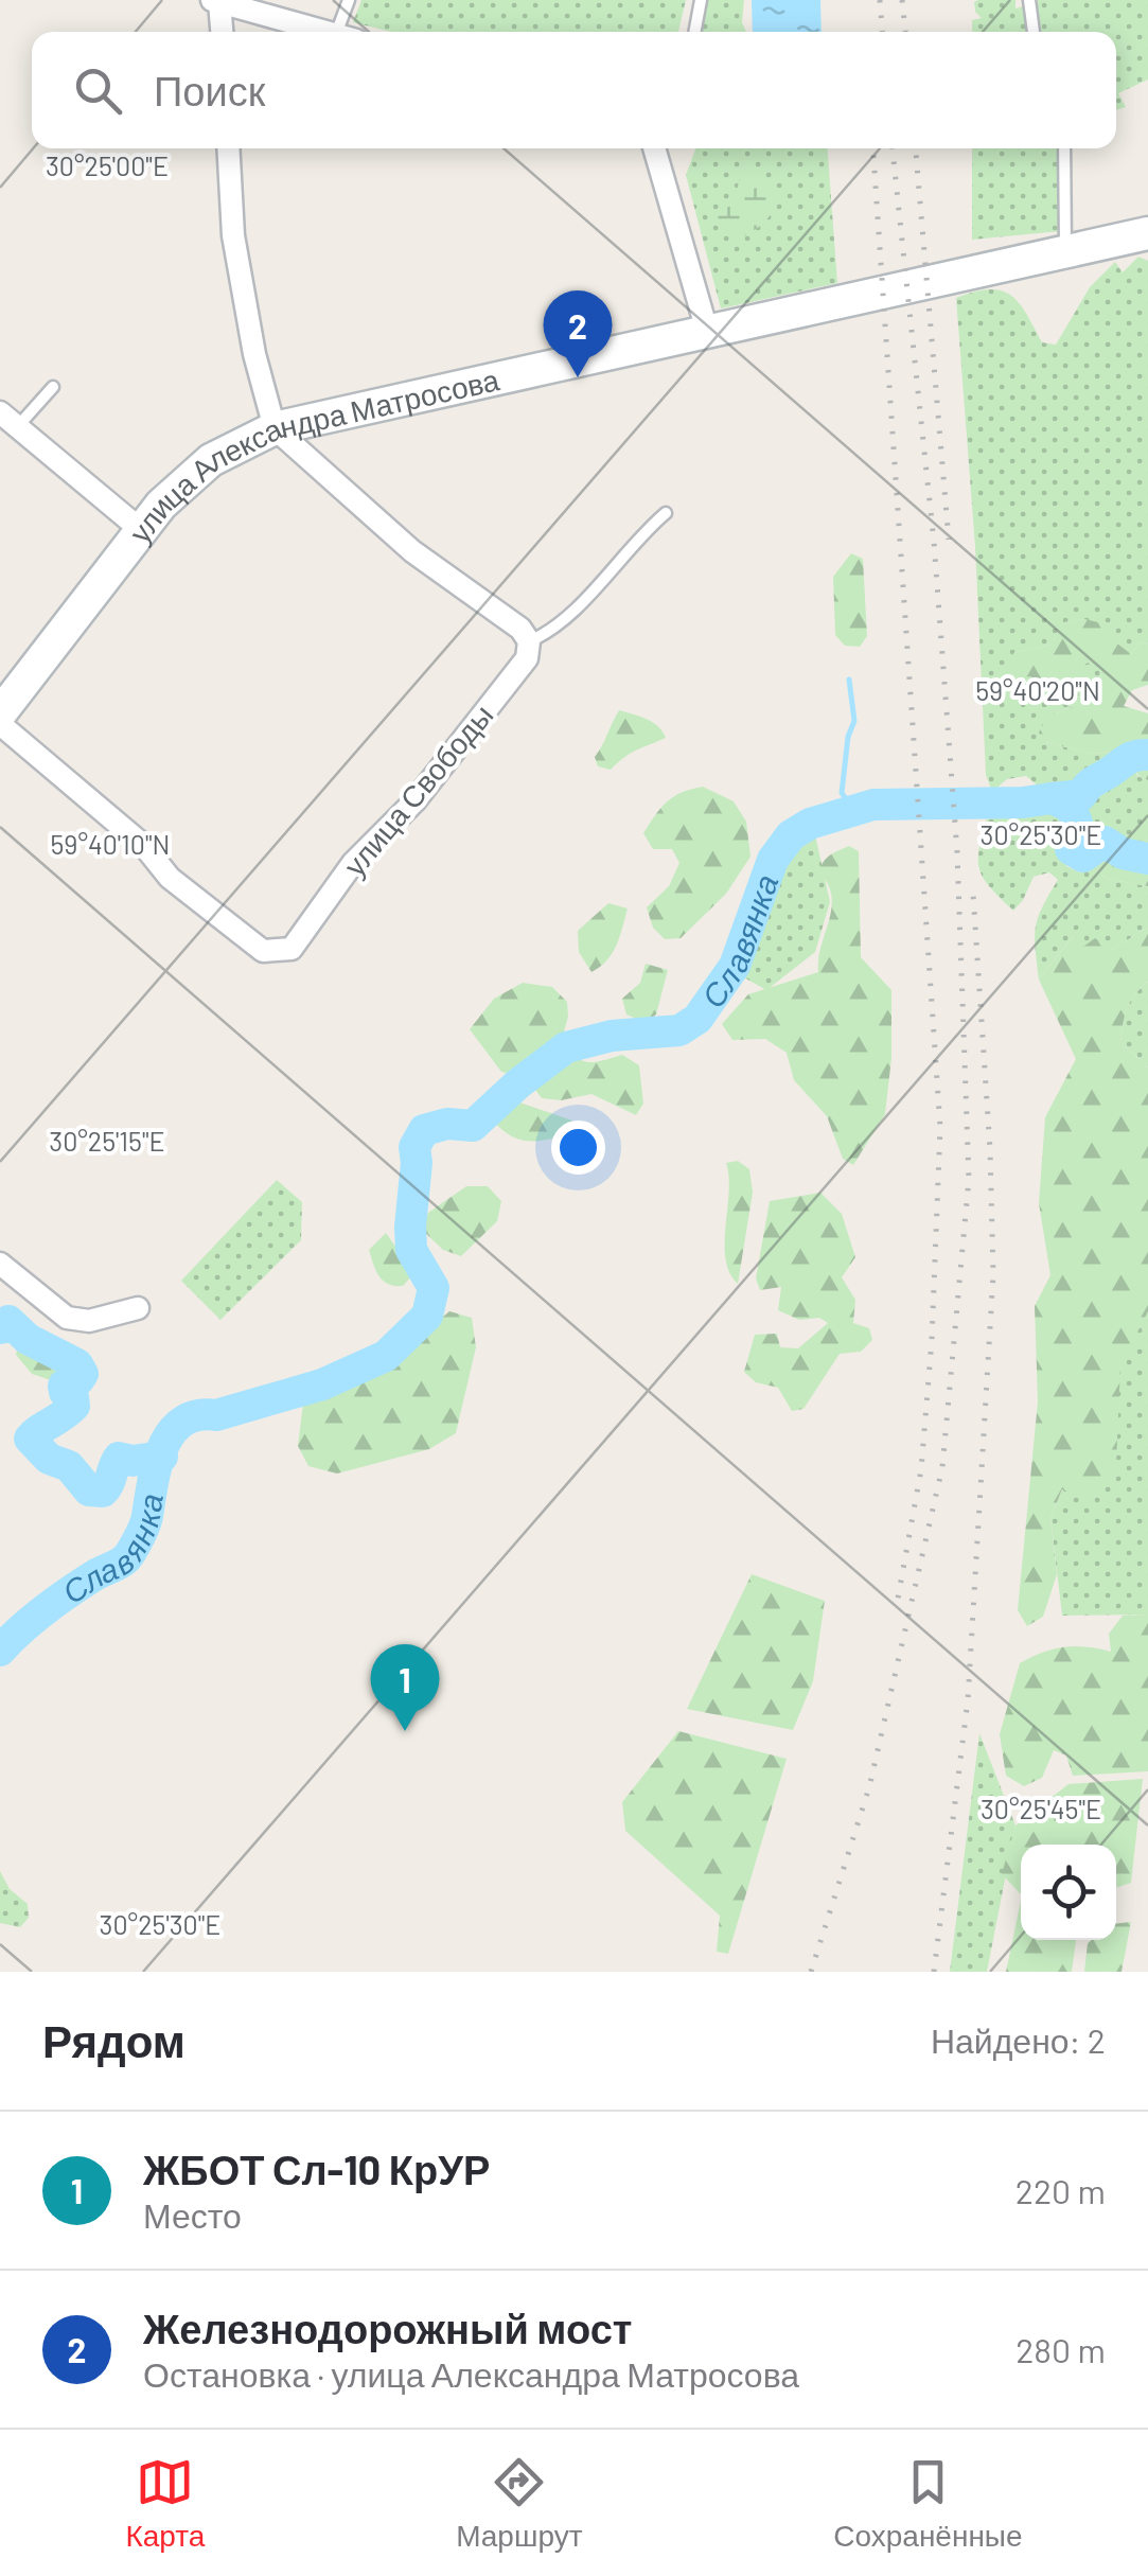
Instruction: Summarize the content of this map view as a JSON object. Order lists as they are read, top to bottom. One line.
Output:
{"streets":{"main road":["улица Александра Матросова"],"street":["улица Свободы"]},"water":["Славянка"],"page":{"search":"Поиск","pins":["2","1"],"heading":["Рядом","Найдено: 2"],"list":[{"mark":"1","name":"ЖБОТ Сл-10 КрУР","note":"Место","value":"220 m"},{"mark":"2","name":"Железнодорожный мост","note":"Остановка · улица Александра Матросова","value":"280 m"}],"nav":["Карта","Маршрут","Сохранённые"]},"coordinates":["30°25'00\"E","59°40'20\"N","30°25'30\"E","59°40'10\"N","30°25'15\"E","30°25'45\"E"]}
